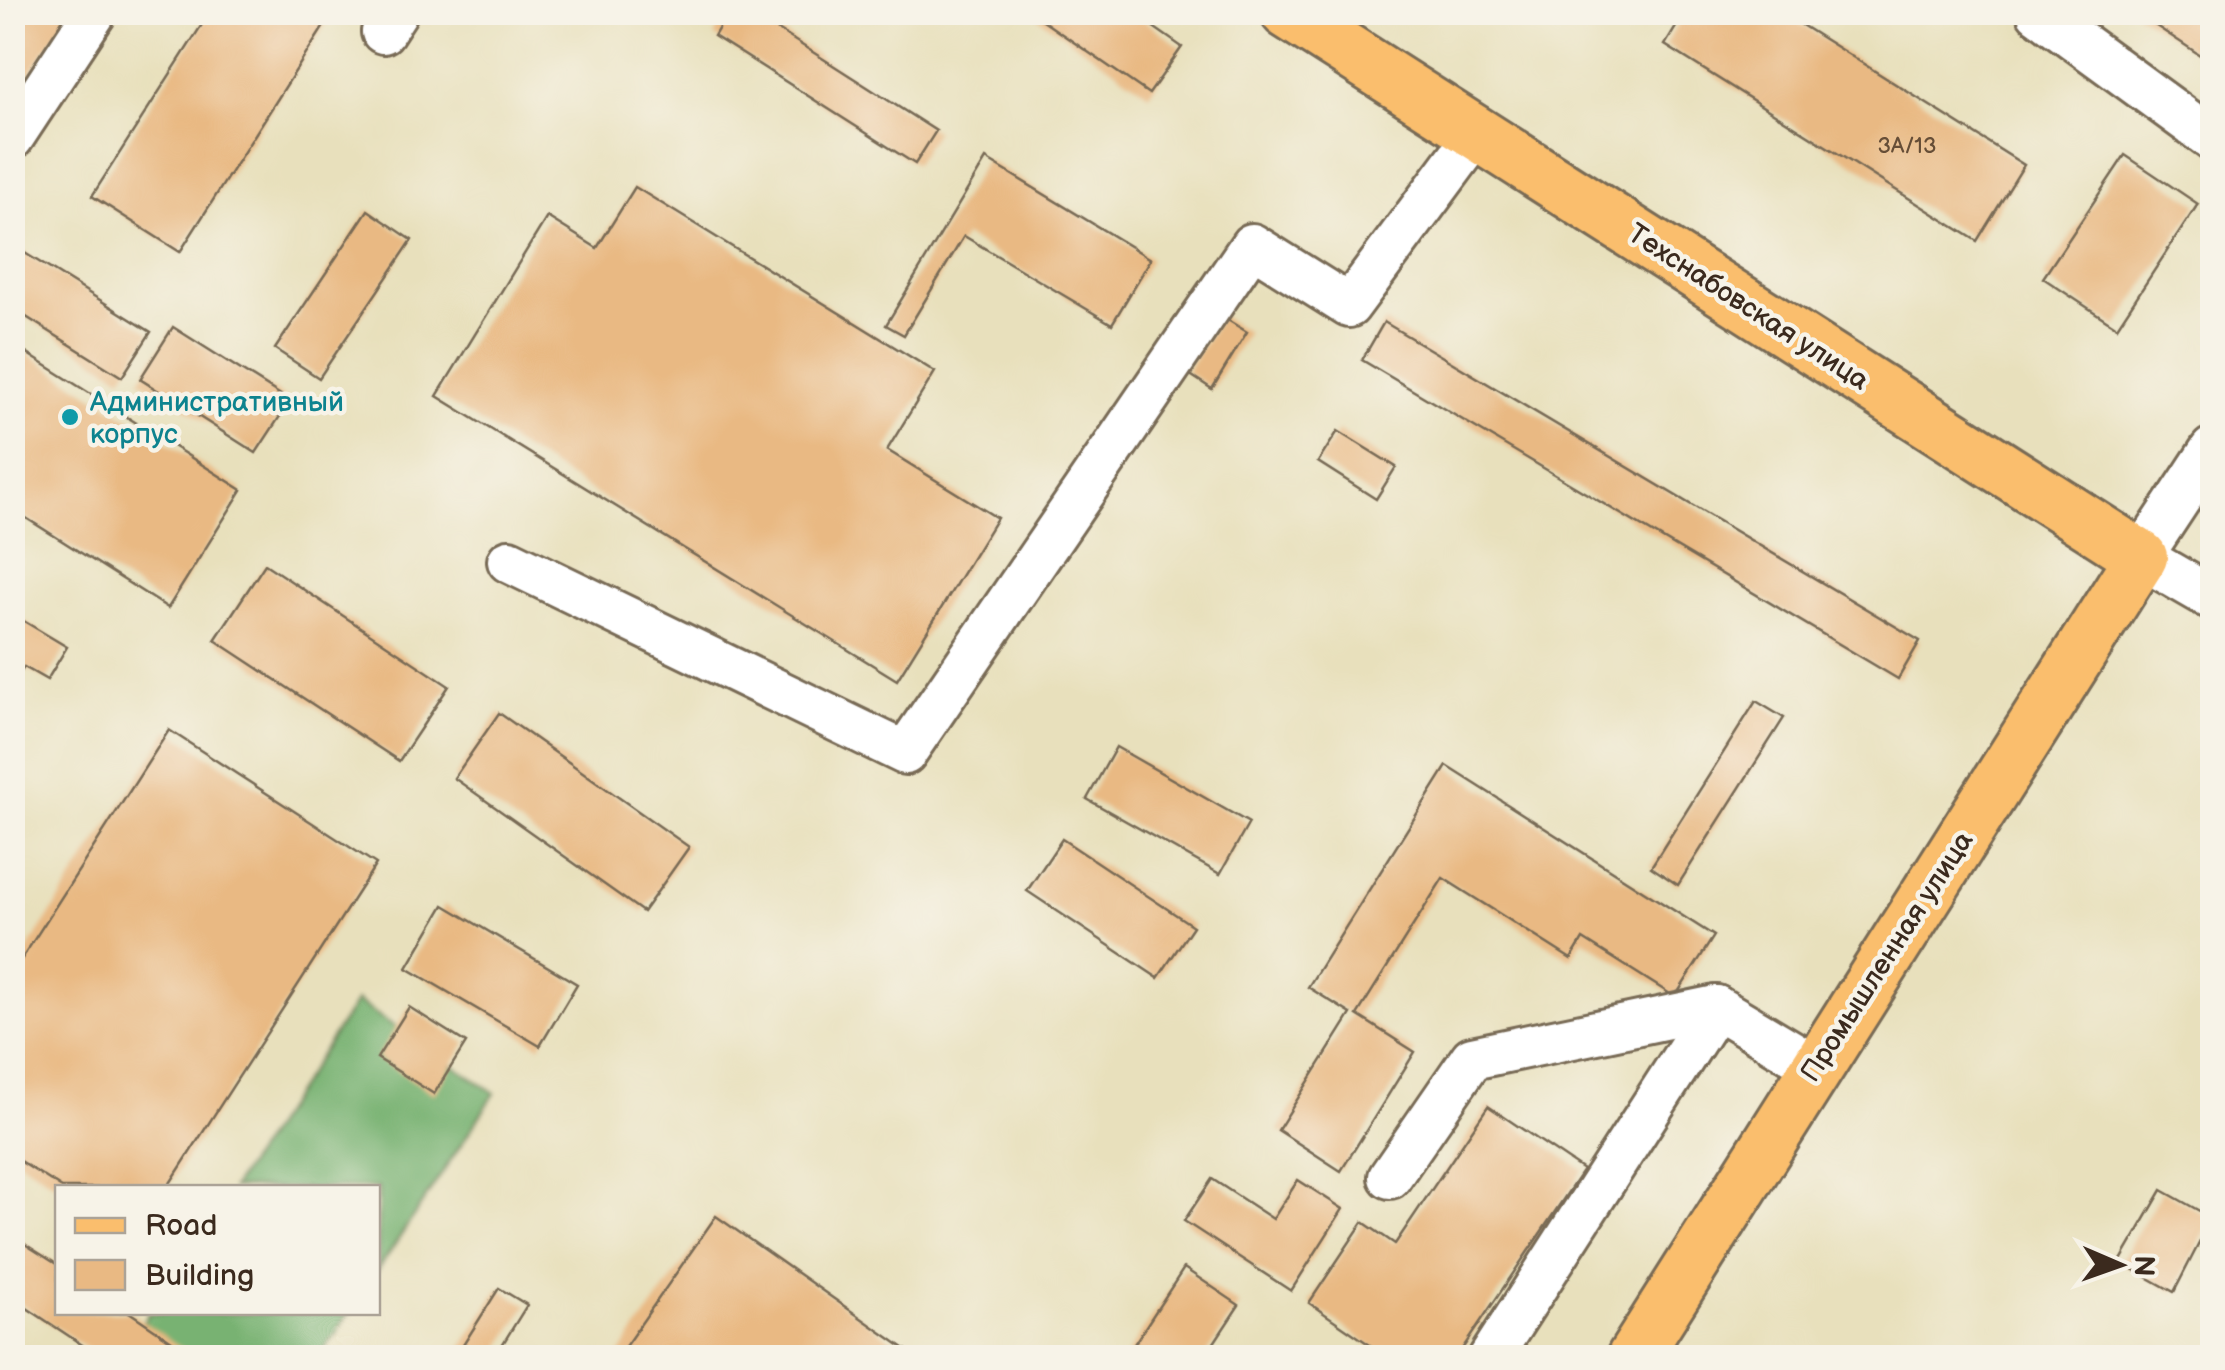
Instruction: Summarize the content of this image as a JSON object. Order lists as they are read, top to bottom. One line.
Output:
{"streets":{"main road":["Техснабовская улица","Промышленная улица"]},"crossings":[["Техснабовская улица","Промышленная улица"]],"places":["Административный корпус"],"house_numbers":["3А/13"],"legend":["Road","Building"],"north":"right"}
